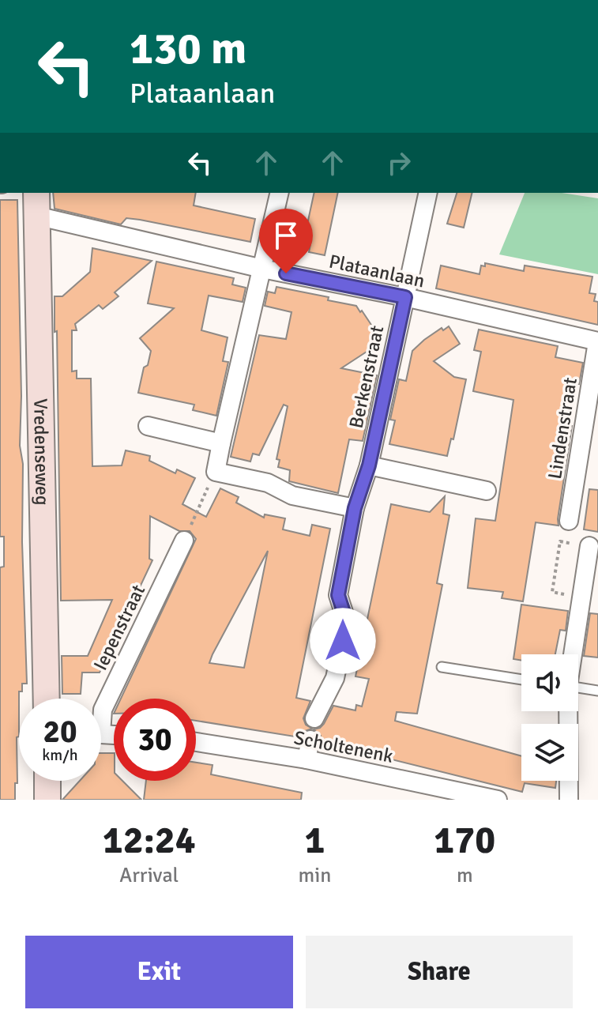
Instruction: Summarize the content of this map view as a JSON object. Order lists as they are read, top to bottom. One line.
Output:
{"streets":{"main road":["Vredenseweg"],"street":["Plataanlaan","Berkenstraat","Lindenstraat","Iepenstraat","Scholtenenk"]},"crossings":[["Plataanlaan","Berkenstraat"],["Plataanlaan","Lindenstraat"],["Plataanlaan","Vredenseweg"]],"page":{"turn":["130 m","Plataanlaan"],"speed":"20 km/h","limit":"30","eta":["12:24","Arrival","1","min","170","m"],"buttons":["Exit","Share"]}}
